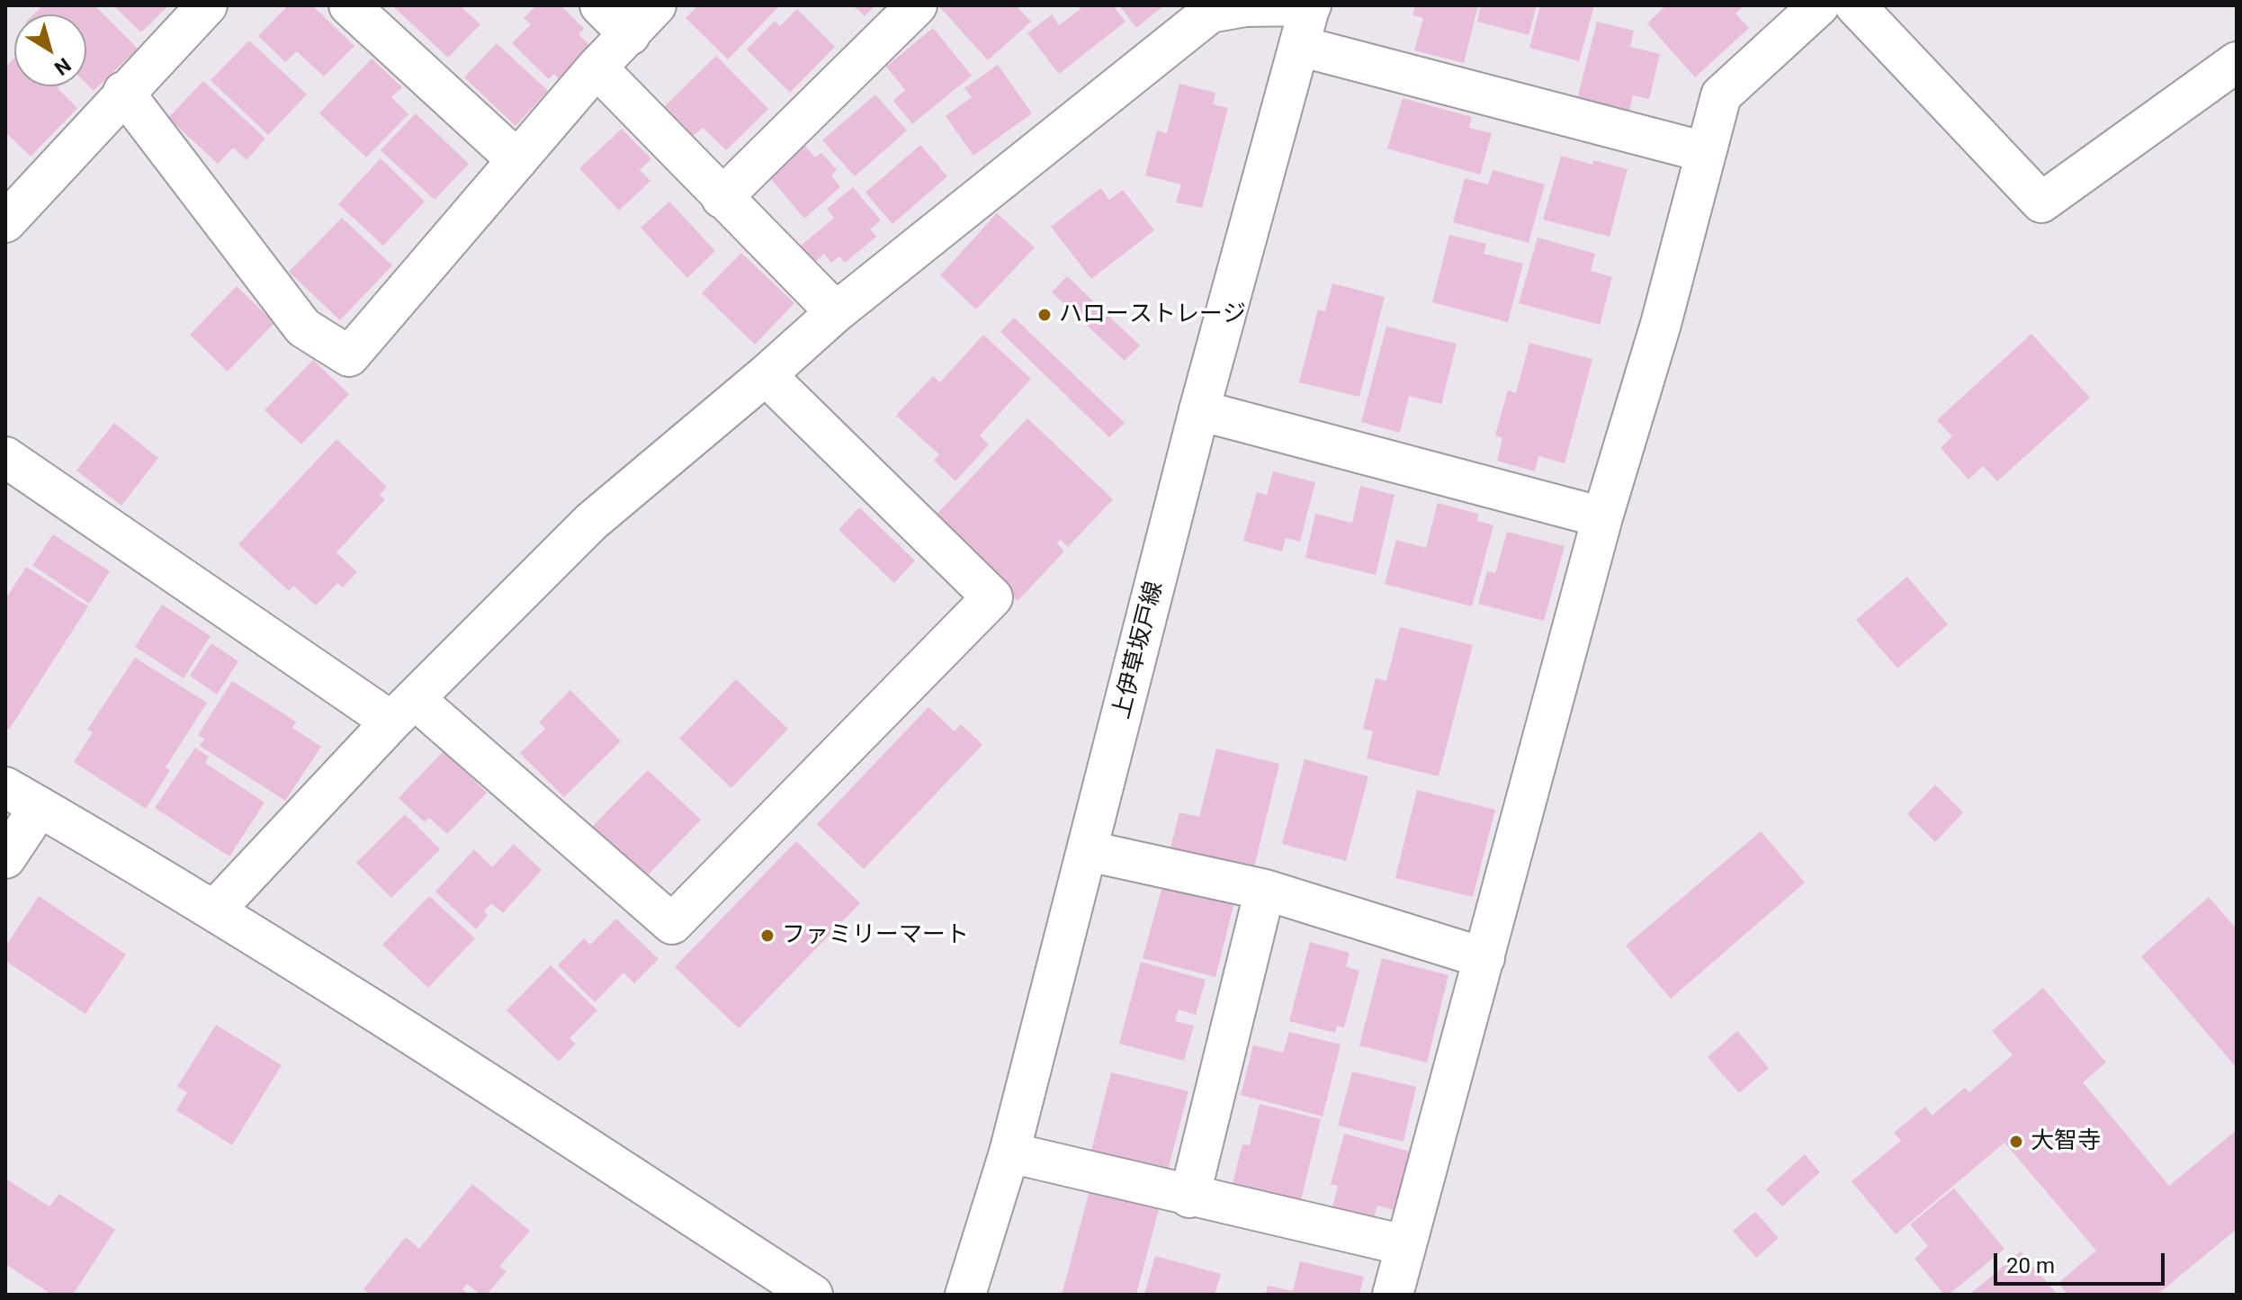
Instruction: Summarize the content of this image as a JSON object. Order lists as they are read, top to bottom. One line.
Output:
{"streets":{"street":["上伊草坂戸線"]},"places":["ハローストレージ","ファミリーマート","大智寺"],"scale_bar":"20 m","north":"bottom right"}
